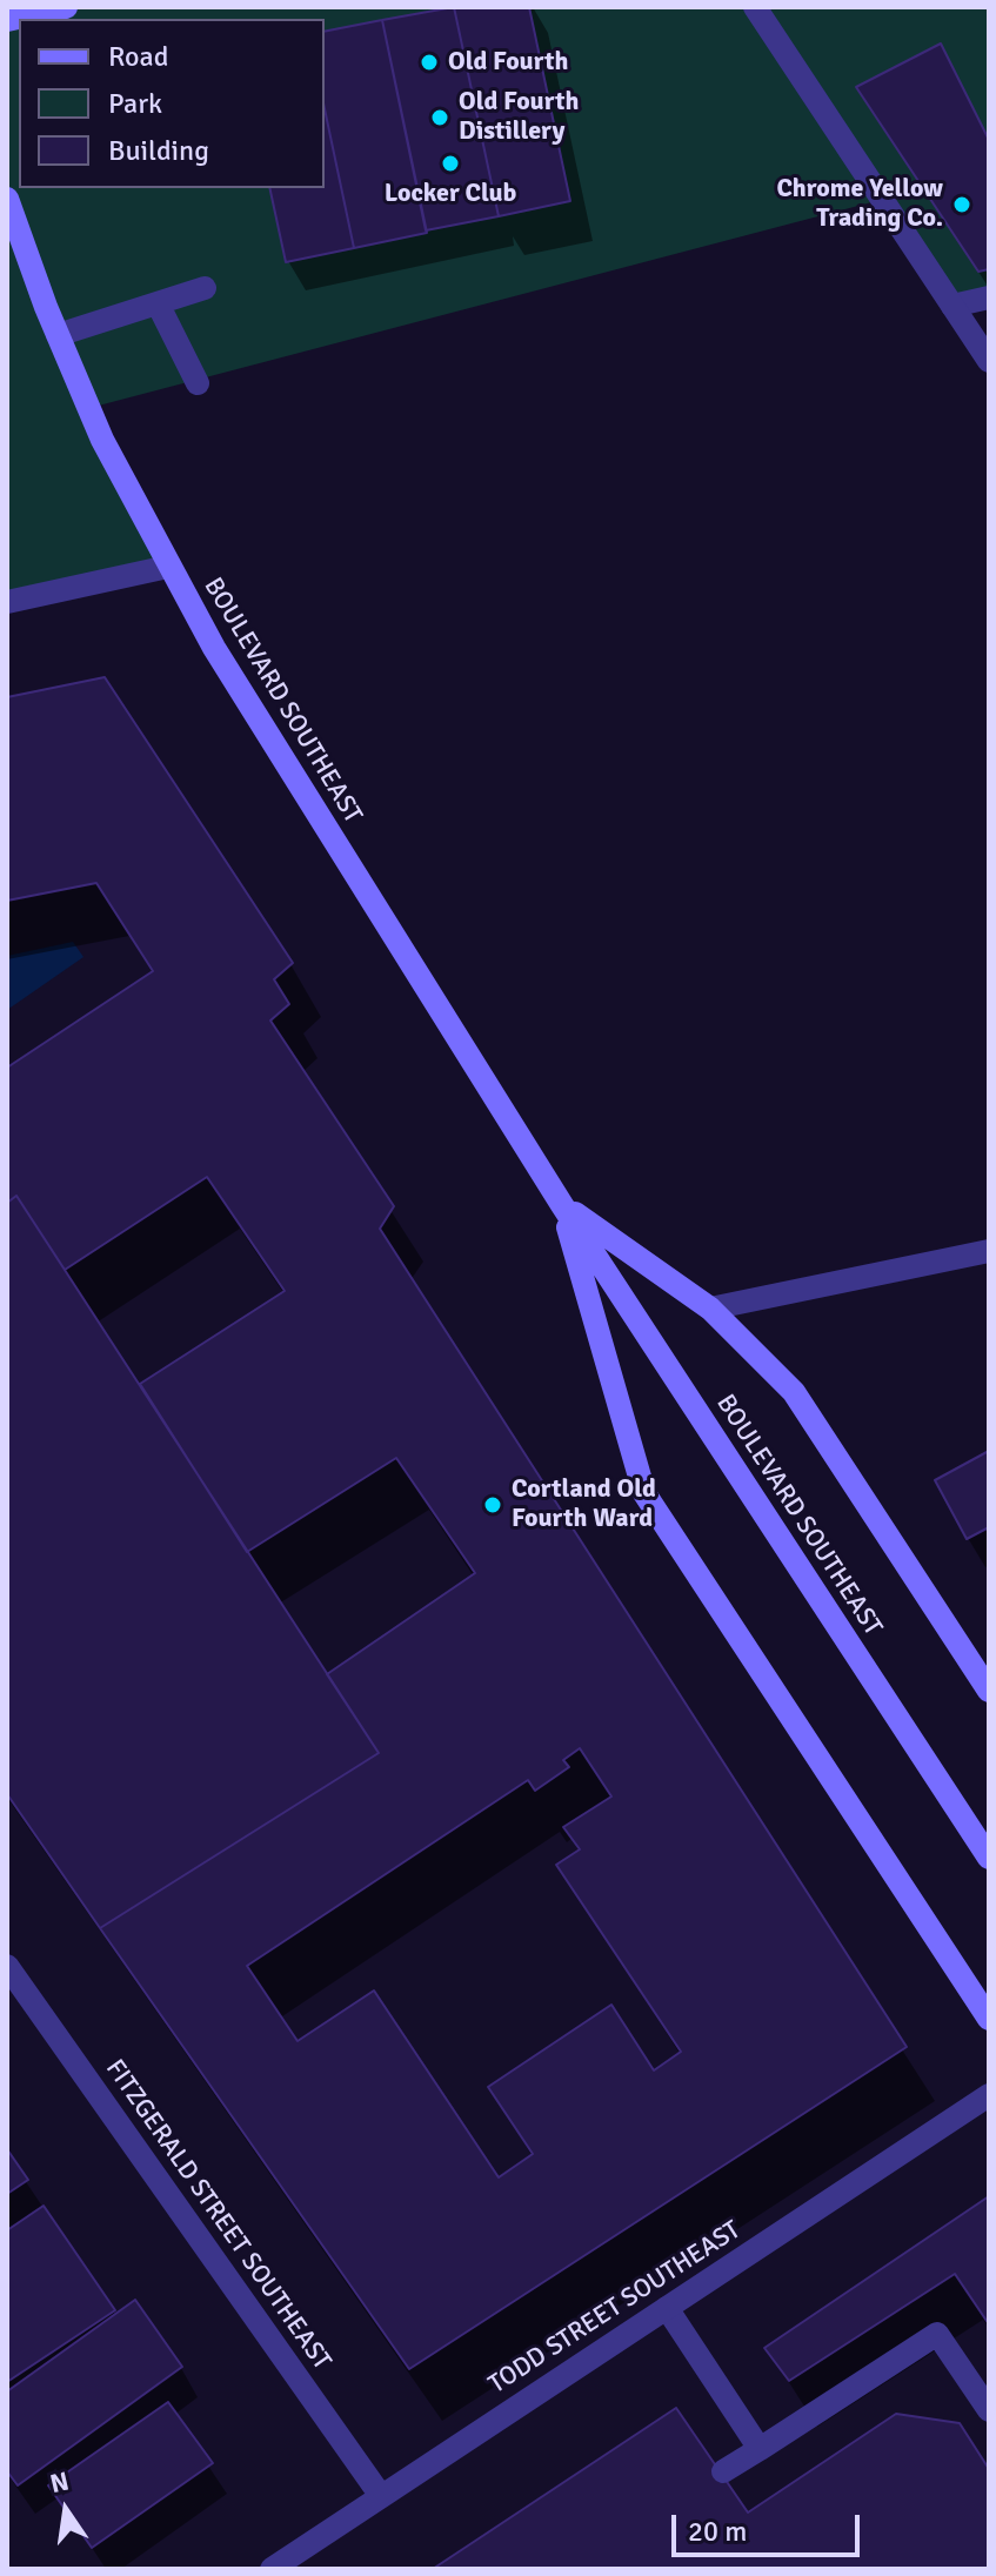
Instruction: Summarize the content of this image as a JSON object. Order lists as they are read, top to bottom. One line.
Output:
{"streets":{"main road":["BOULEVARD SOUTHEAST"],"street":["FITZGERALD STREET SOUTHEAST","TODD STREET SOUTHEAST"]},"crossings":[["FITZGERALD STREET SOUTHEAST","TODD STREET SOUTHEAST"]],"places":["Old Fourth","Old Fourth Distillery","Locker Club","Chrome Yellow Trading Co.","Cortland Old Fourth Ward"],"legend":["Road","Park","Building"],"scale_bar":"20 m","north":"top"}
